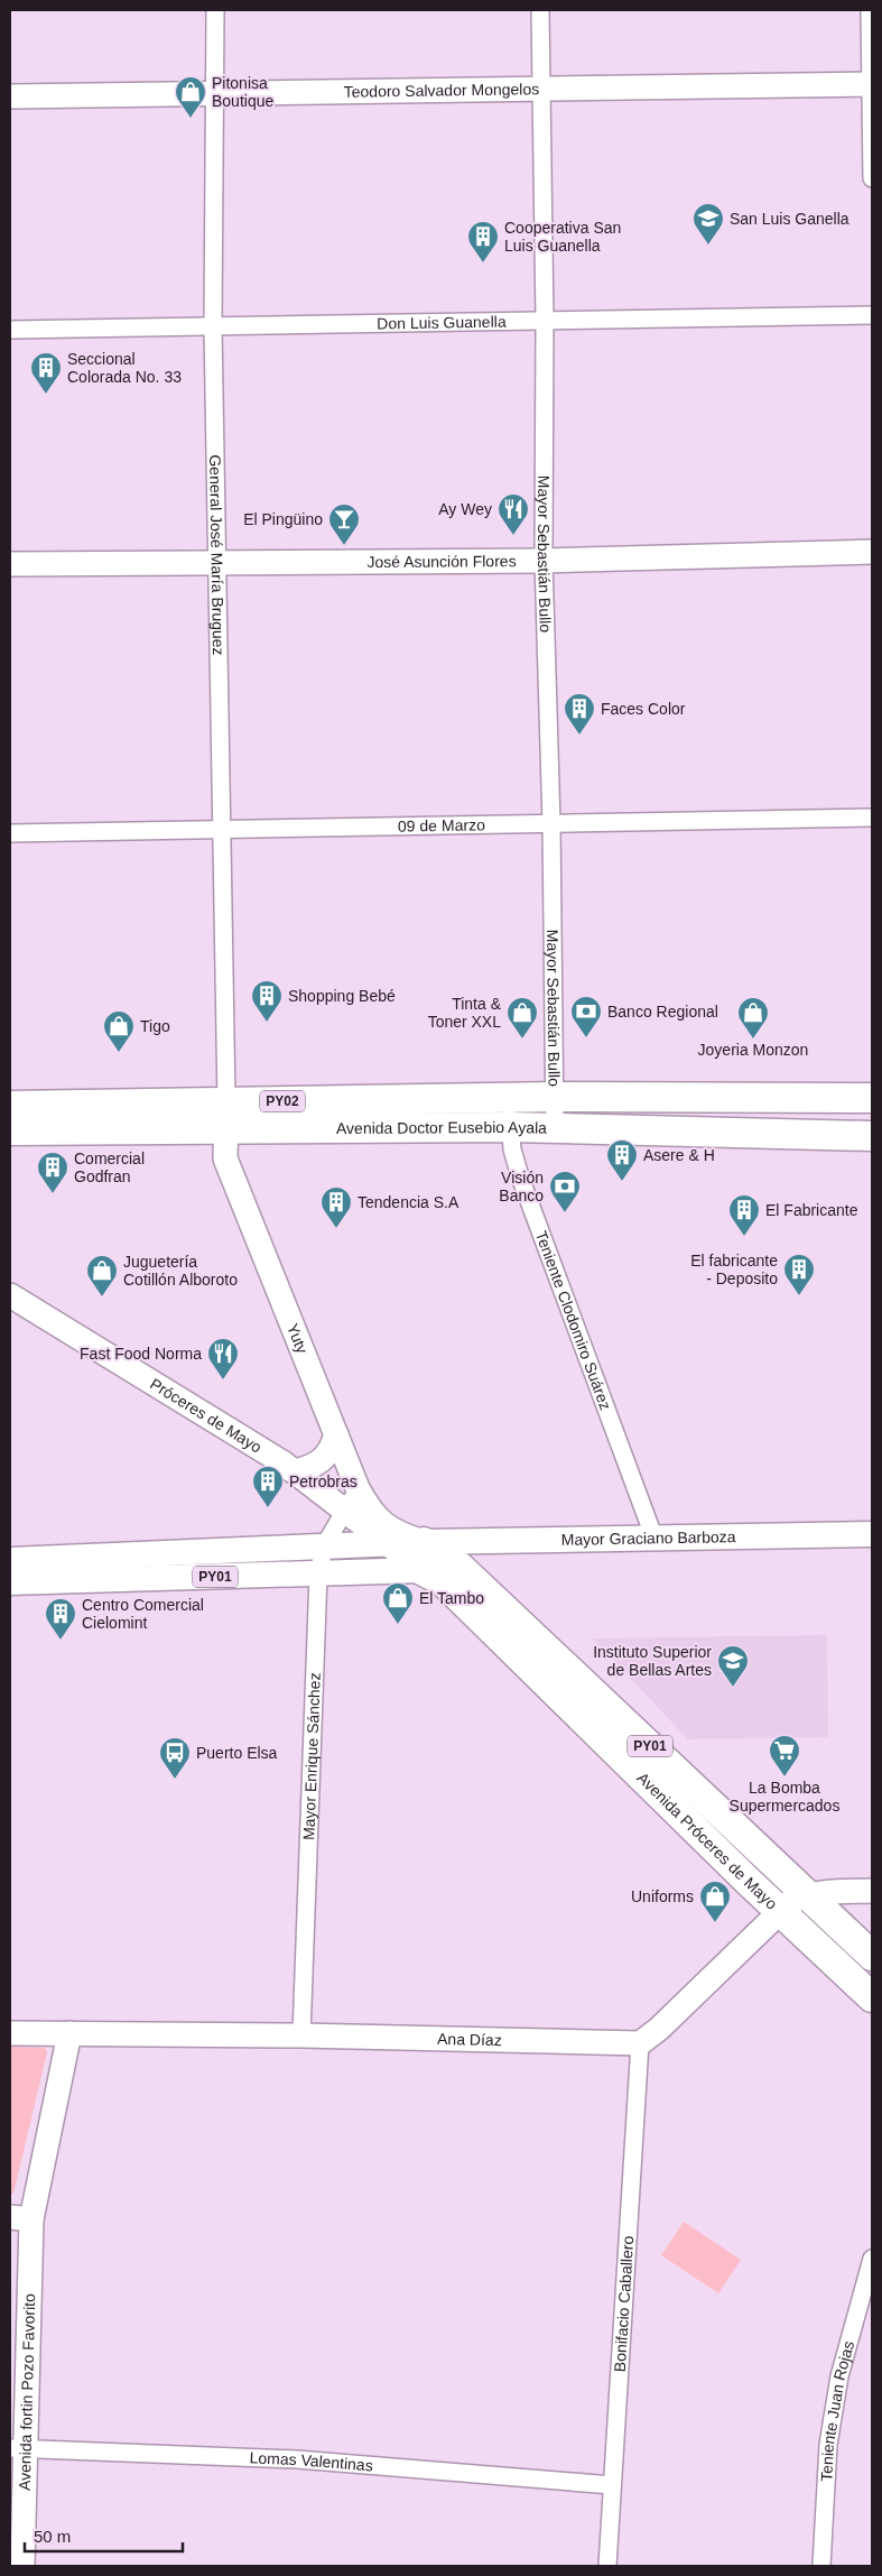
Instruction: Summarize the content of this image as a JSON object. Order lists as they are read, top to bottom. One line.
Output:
{"streets":{"highway":["PY02","Avenida Doctor Eusebio Ayala","PY01","Avenida Próceres de Mayo"],"main road":["Mayor Graciano Barboza"],"street":["Teodoro Salvador Mongelos","Don Luis Guanella","Mayor Sebastián Bullo","General José María Bruguez","José Asunción Flores","09 de Marzo","Teniente Clodomiro Suárez","Yuty","Próceres de Mayo","Mayor Enrique Sánchez","Ana Díaz","Bonifacio Caballero","Avenida fortin Pozo Favorito","Teniente Juan Rojas","Lomas Valentinas"]},"crossings":[["Teodoro Salvador Mongelos","Mayor Sebastián Bullo"],["Teodoro Salvador Mongelos","General José María Bruguez"],["Don Luis Guanella","Mayor Sebastián Bullo"],["Don Luis Guanella","General José María Bruguez"],["Mayor Sebastián Bullo","José Asunción Flores"],["Mayor Sebastián Bullo","09 de Marzo"],["Mayor Sebastián Bullo","Avenida Doctor Eusebio Ayala"],["General José María Bruguez","José Asunción Flores"],["General José María Bruguez","09 de Marzo"],["General José María Bruguez","Avenida Doctor Eusebio Ayala"],["General José María Bruguez","Yuty"],["Avenida Doctor Eusebio Ayala","Teniente Clodomiro Suárez"],["Avenida Doctor Eusebio Ayala","Yuty"],["Teniente Clodomiro Suárez","Mayor Graciano Barboza"],["Yuty","Mayor Graciano Barboza"],["Yuty","PY01"],["Yuty","Mayor Enrique Sánchez"],["Yuty","Avenida Próceres de Mayo"],["Próceres de Mayo","PY01"],["Próceres de Mayo","Mayor Enrique Sánchez"],["Mayor Graciano Barboza","PY01"],["Mayor Graciano Barboza","Avenida Próceres de Mayo"],["PY01","Mayor Enrique Sánchez"],["PY01","Avenida Próceres de Mayo"],["Mayor Enrique Sánchez","Ana Díaz"],["Ana Díaz","Bonifacio Caballero"],["Ana Díaz","Avenida fortin Pozo Favorito"],["Bonifacio Caballero","Lomas Valentinas"],["Avenida fortin Pozo Favorito","Lomas Valentinas"]],"places":{"shop":["Pitonisa Boutique","Tinta & Toner XXL","Joyeria Monzon","Tigo","Juguetería Cotillón Alboroto","El Tambo","Uniforms"],"school or university":["San Luis Ganella","Instituto Superior de Bellas Artes"],"building":["Cooperativa San Luis Guanella","Seccional Colorada No. 33","Faces Color","Shopping Bebé","Asere & H","Comercial Godfran","Tendencia S.A","El Fabricante","El fabricante - Deposito","Petrobras","Centro Comercial Cielomint"],"restaurant":["Ay Wey","Fast Food Norma"],"bar":["El Pingüino"],"bank":["Banco Regional","Visión Banco"],"supermarket":["La Bomba Supermercados"],"bus stop":["Puerto Elsa"]},"scale_bar":"50 m"}
